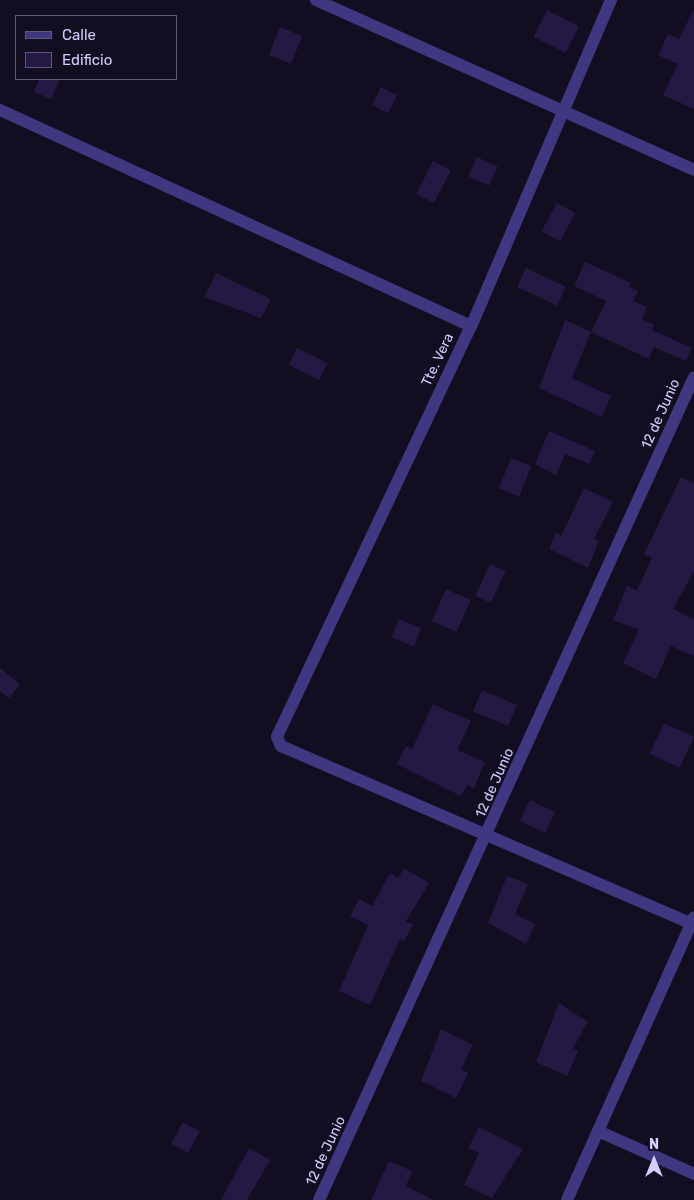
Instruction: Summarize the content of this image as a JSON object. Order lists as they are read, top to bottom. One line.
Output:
{"streets":{"street":["Tte. Vera","12 de Junio"]},"crossings":[["Tte. Vera","12 de Junio"]],"legend":["Calle","Edificio"],"north":"top"}
